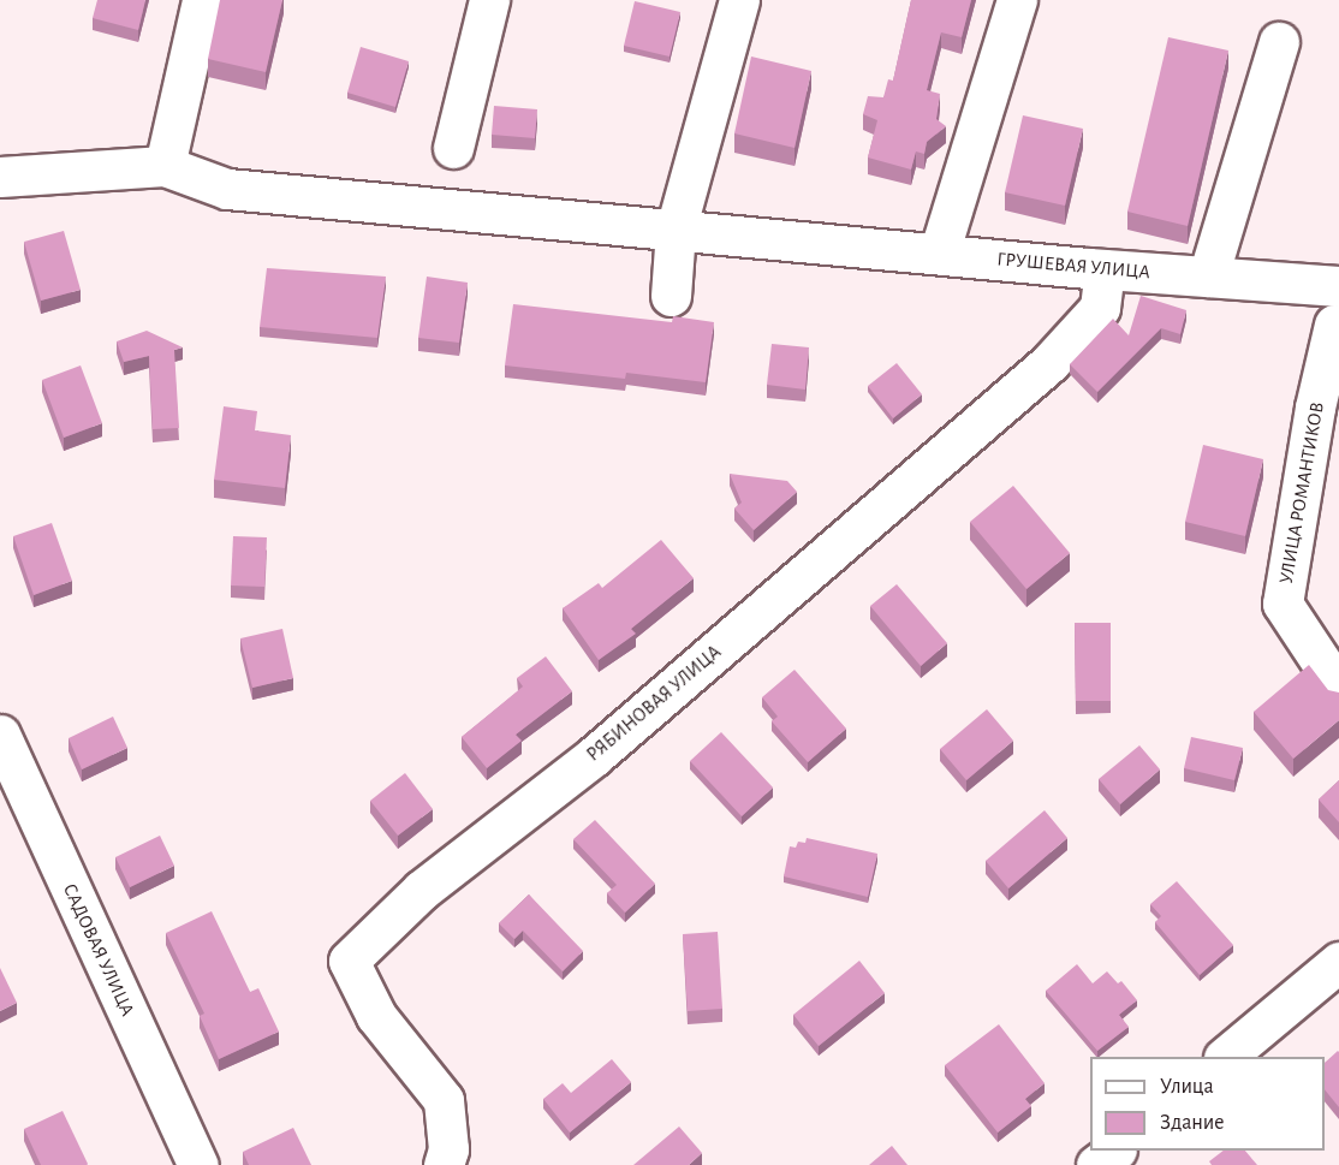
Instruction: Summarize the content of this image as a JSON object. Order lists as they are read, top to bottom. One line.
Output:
{"streets":{"street":["ГРУШЕВАЯ УЛИЦА","УЛИЦА РОМАНТИКОВ","РЯБИНОВАЯ УЛИЦА","САДОВАЯ УЛИЦА"]},"crossings":[["ГРУШЕВАЯ УЛИЦА","УЛИЦА РОМАНТИКОВ"],["ГРУШЕВАЯ УЛИЦА","РЯБИНОВАЯ УЛИЦА"]],"legend":["Улица","Здание"]}
